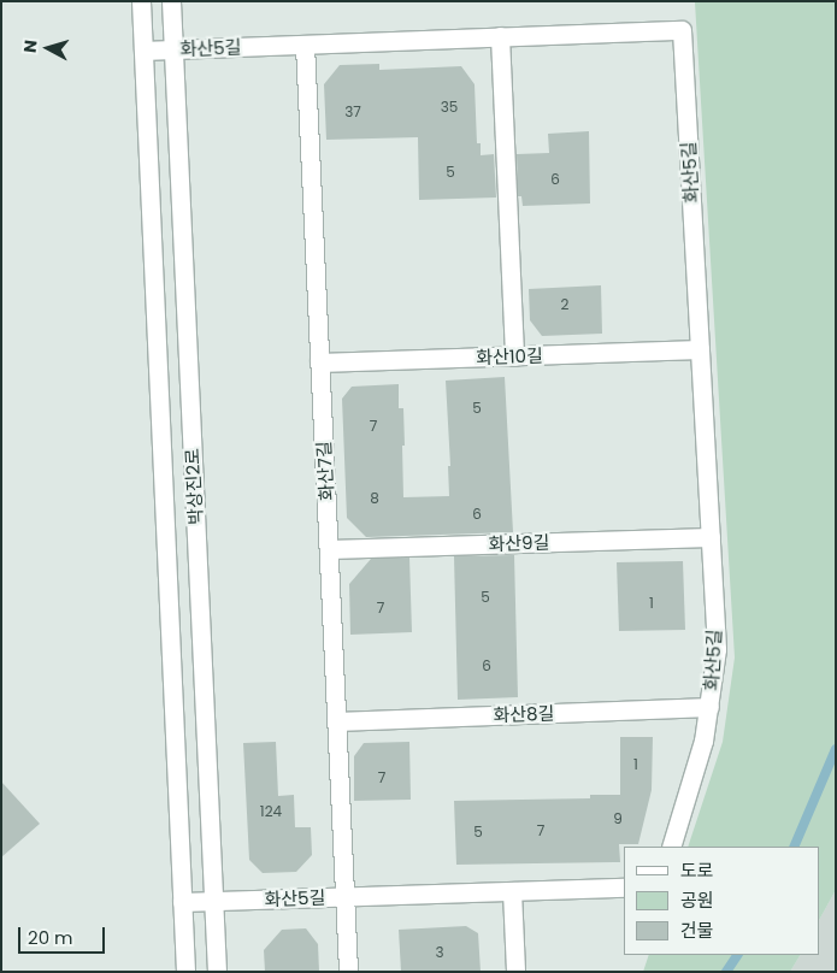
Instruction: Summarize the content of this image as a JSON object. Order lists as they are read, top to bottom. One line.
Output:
{"streets":{"street":["화산5길","화산10길","화산7길","박상진2로","화산9길","화산8길"]},"crossings":[["화산5길","화산10길"],["화산5길","화산7길"],["화산5길","박상진2로"],["화산5길","화산9길"],["화산5길","화산8길"],["화산10길","화산7길"],["화산7길","화산9길"],["화산7길","화산8길"]],"house_numbers":["35","37","5","6","2","5","7","8","6","5","1","7","6","1","7","124","9","7","5","3"],"legend":["도로","공원","건물"],"scale_bar":"20 m","north":"left"}
